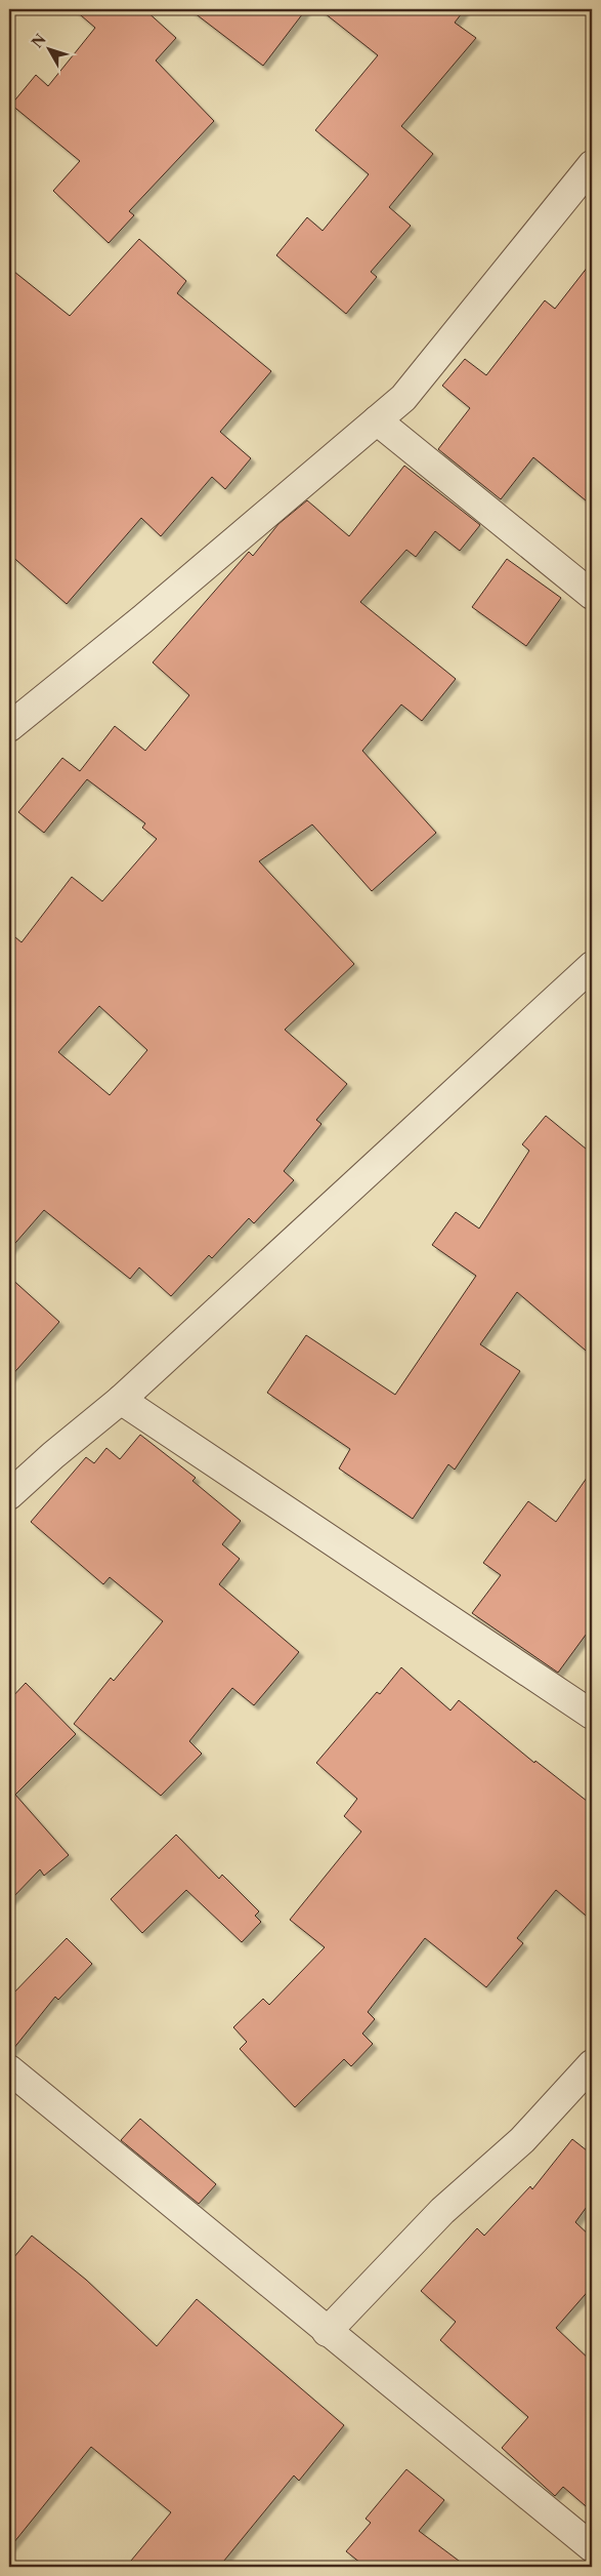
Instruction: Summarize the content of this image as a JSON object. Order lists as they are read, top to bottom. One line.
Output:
{"north":"top left"}
